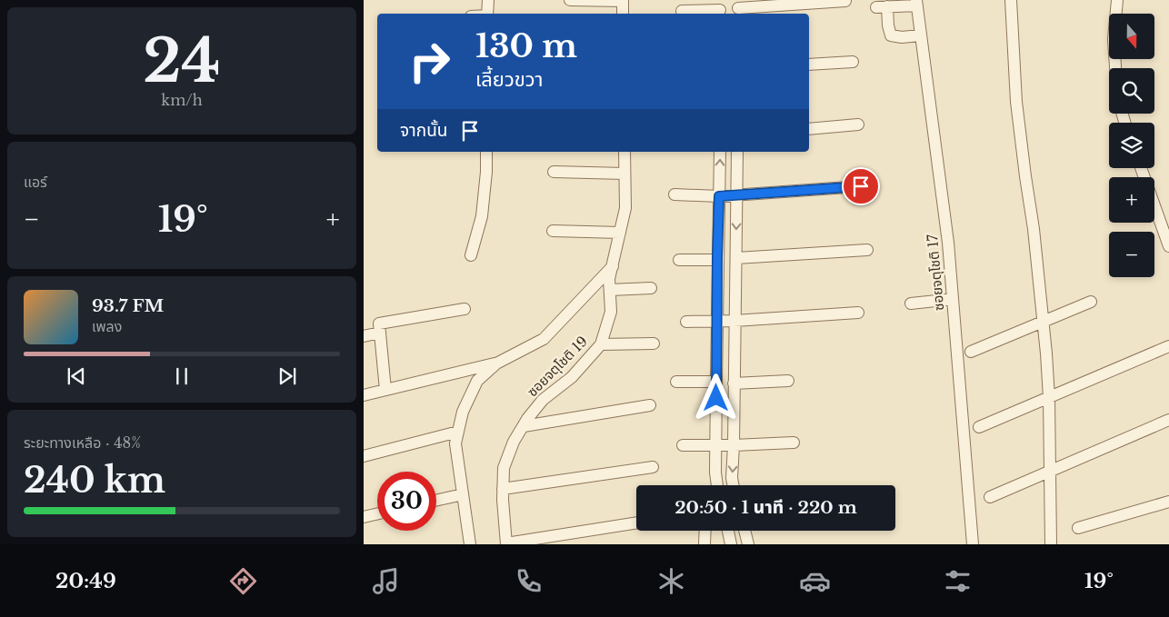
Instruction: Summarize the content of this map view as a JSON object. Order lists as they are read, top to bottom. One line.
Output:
{"streets":{"street":["ซอยจตุโชติ 17","ซอยจตุโชติ 19"]},"north":"bottom","page":{"tile":[["24","km/h"],"แอร์",["ระยะทางเหลือ · 48%","240 km"]],"map_buttons":["+","−"],"turn":["130 m","เลี้ยวขวา"],"then":"จากนั้น","heat":["−","19°","+"],"song":["93.7 FM","เพลง"],"limit":"30","trip":"20:50 · 1 นาที · 220 m","tabs":["20:49","19°"]}}
